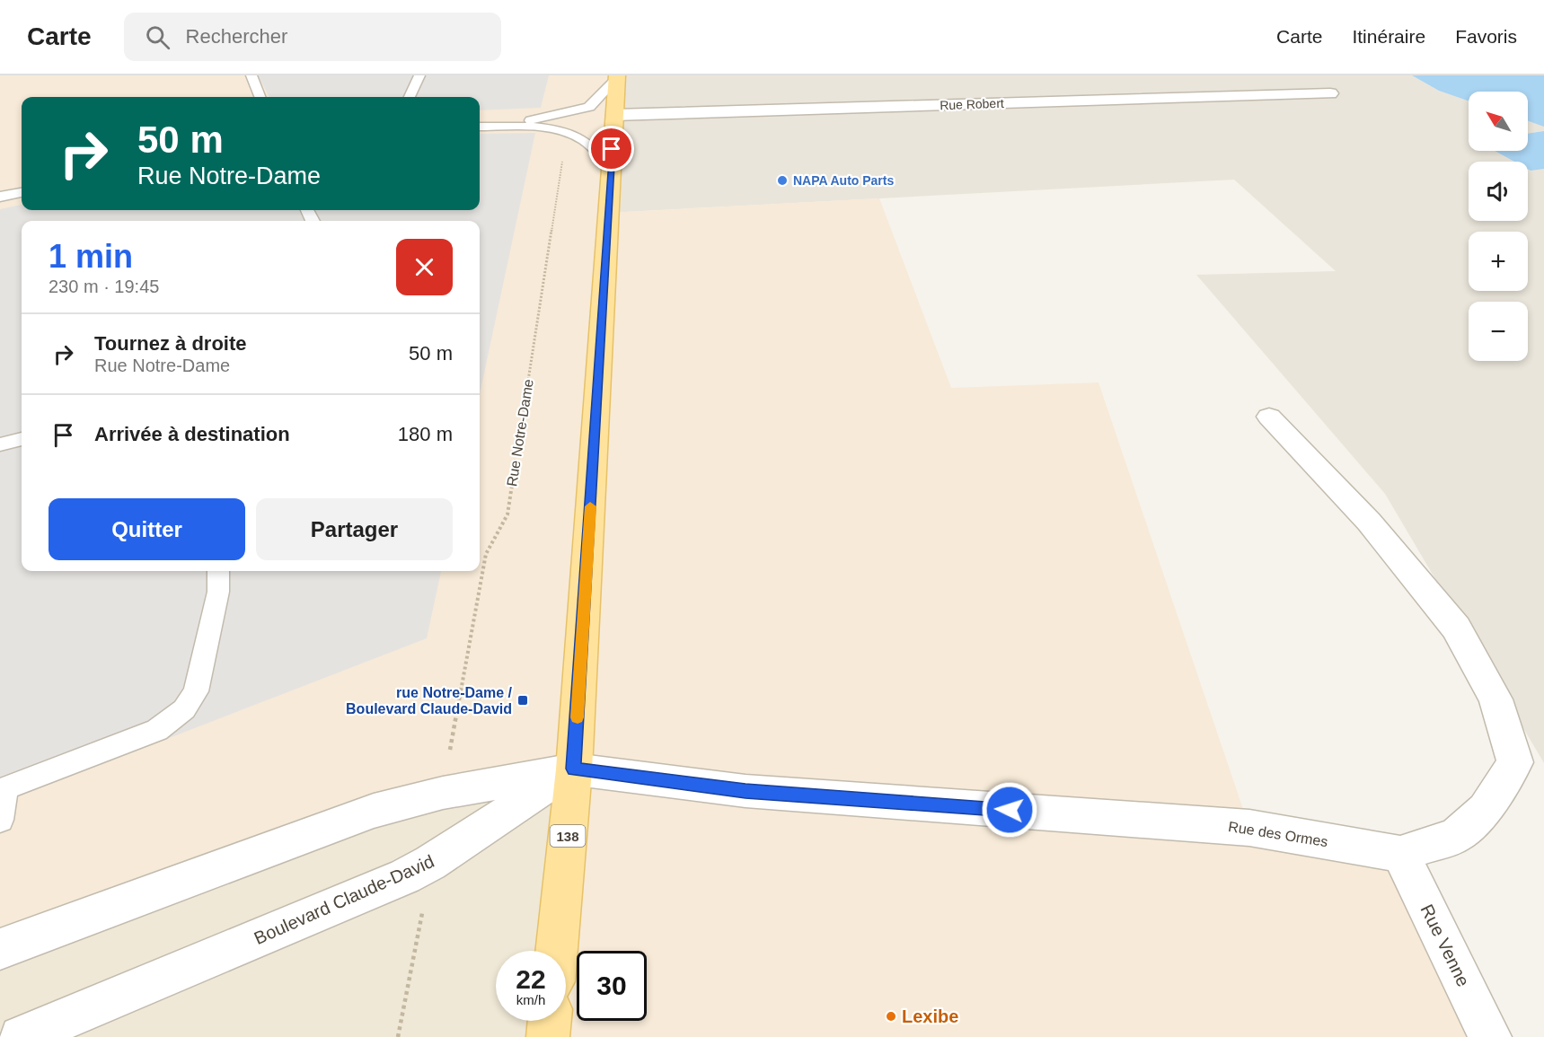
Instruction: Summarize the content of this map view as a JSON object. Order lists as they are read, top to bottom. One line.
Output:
{"streets":{"main road":["138"],"street":["Rue Robert","Rue des Ormes","Boulevard Claude-David","Rue Venne"],"path":["Rue Notre-Dame"]},"crossings":[["Rue Robert","138"],["Rue des Ormes","138"],["Rue des Ormes","Boulevard Claude-David"],["Rue des Ormes","Rue Venne"],["138","Boulevard Claude-David"]],"places":{"other":["NAPA Auto Parts","Lexibe"],"transit":["rue Notre-Dame / Boulevard Claude-David"]},"north":"top left","page":{"header":"Carte","search":"Rechercher","nav":["Carte","Itinéraire","Favoris"],"map_buttons":["+","−"],"turn":["50 m","Rue Notre-Dame"],"heading":["1 min","230 m · 19:45"],"list":[{"name":"Tournez à droite","note":"Rue Notre-Dame","value":"50 m"},{"name":"Arrivée à destination","value":"180 m"}],"buttons":["Quitter","Partager"],"speed":"22 km/h","limit":"30"}}
